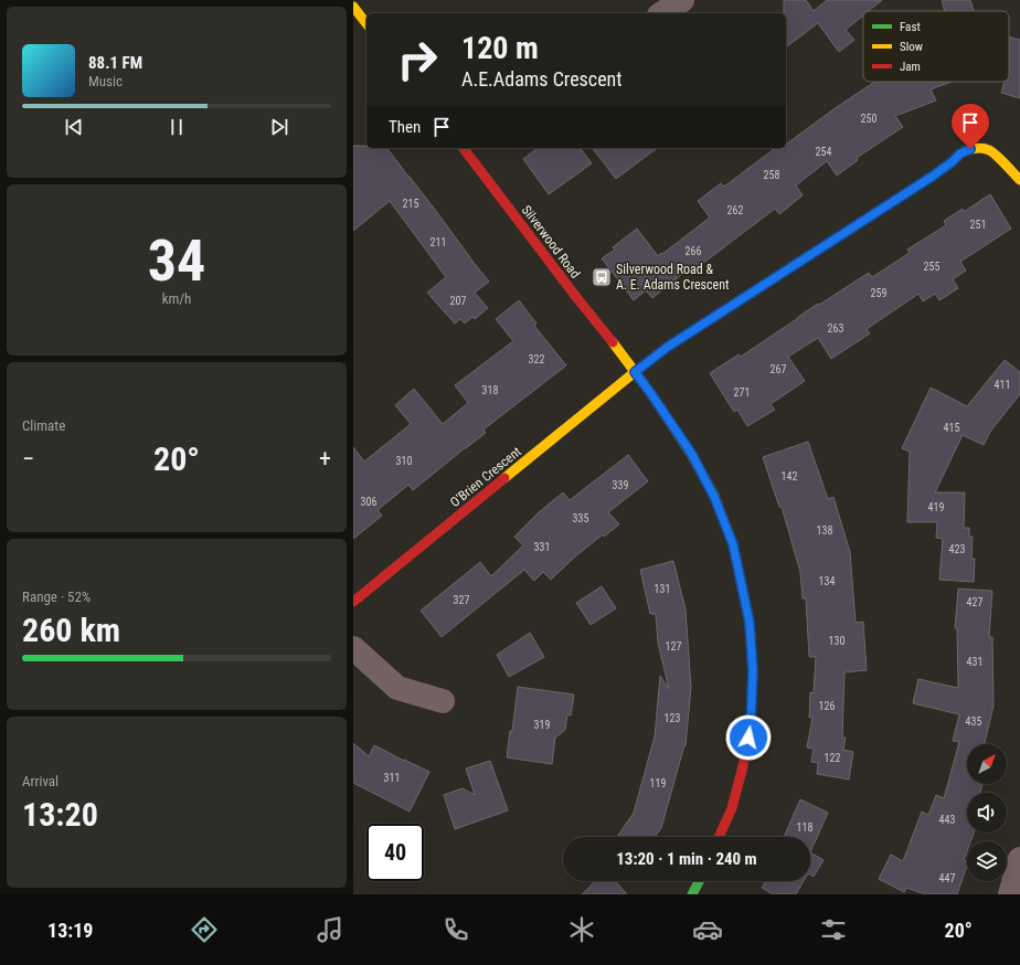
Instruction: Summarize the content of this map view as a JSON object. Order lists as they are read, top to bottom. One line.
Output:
{"streets":{"street":["Silverwood Road","O'Brien Crescent"]},"crossings":[["Silverwood Road","O'Brien Crescent"]],"places":{"bus stop":["Silverwood Road & A. E. Adams Crescent"]},"house_numbers":["250","254","258","215","262","251","211","266","255","259","207","263","322","267","411","318","271","415","310","142","339","306","419","335","138","331","423","134","131","327","427","130","127","431","126","123","435","319","122","311","119","443","118","447"],"legend":["Fast","Slow","Jam"],"north":"top right","page":{"turn":["120 m","A.E.Adams Crescent"],"song":["88.1 FM","Music"],"then":"Then","tile":[["34","km/h"],"Climate",["Range · 52%","260 km"],["Arrival","13:20"]],"heat":["−","20°","+"],"limit":"40","trip":"13:20 · 1 min · 240 m","tabs":["13:19","20°"]}}
